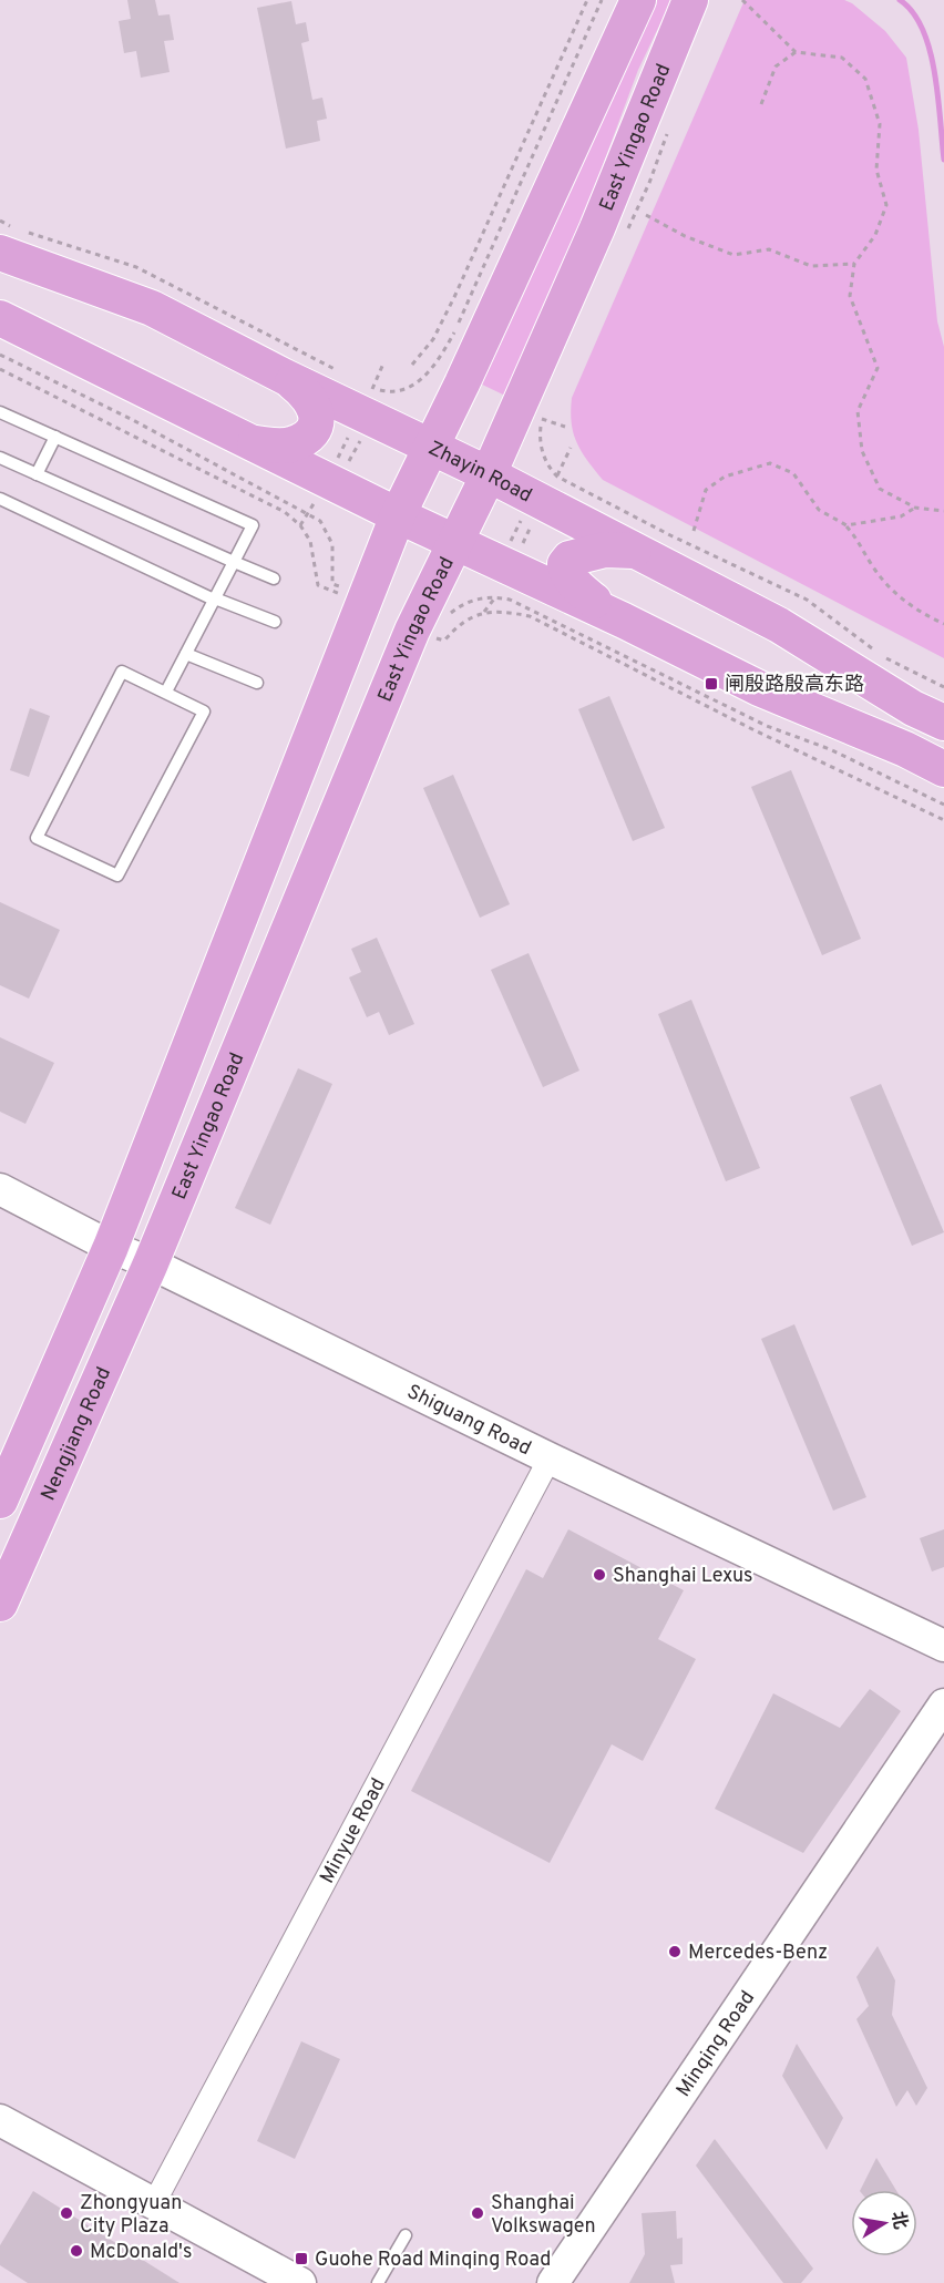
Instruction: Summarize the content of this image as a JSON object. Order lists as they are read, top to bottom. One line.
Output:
{"streets":{"main road":["East Yingao Road","Zhayin Road","Nengjiang Road"],"street":["Shiguang Road","Minyue Road","Minqing Road"]},"crossings":[["East Yingao Road","Zhayin Road"],["East Yingao Road","Shiguang Road"],["East Yingao Road","Nengjiang Road"],["Shiguang Road","Nengjiang Road"],["Shiguang Road","Minyue Road"]],"places":{"transit":["闸殷路殷高东路","Guohe Road Minqing Road"],"other":["Shanghai Lexus","Mercedes-Benz","Zhongyuan City Plaza","Shanghai Volkswagen","McDonald's"]},"north":"right"}
